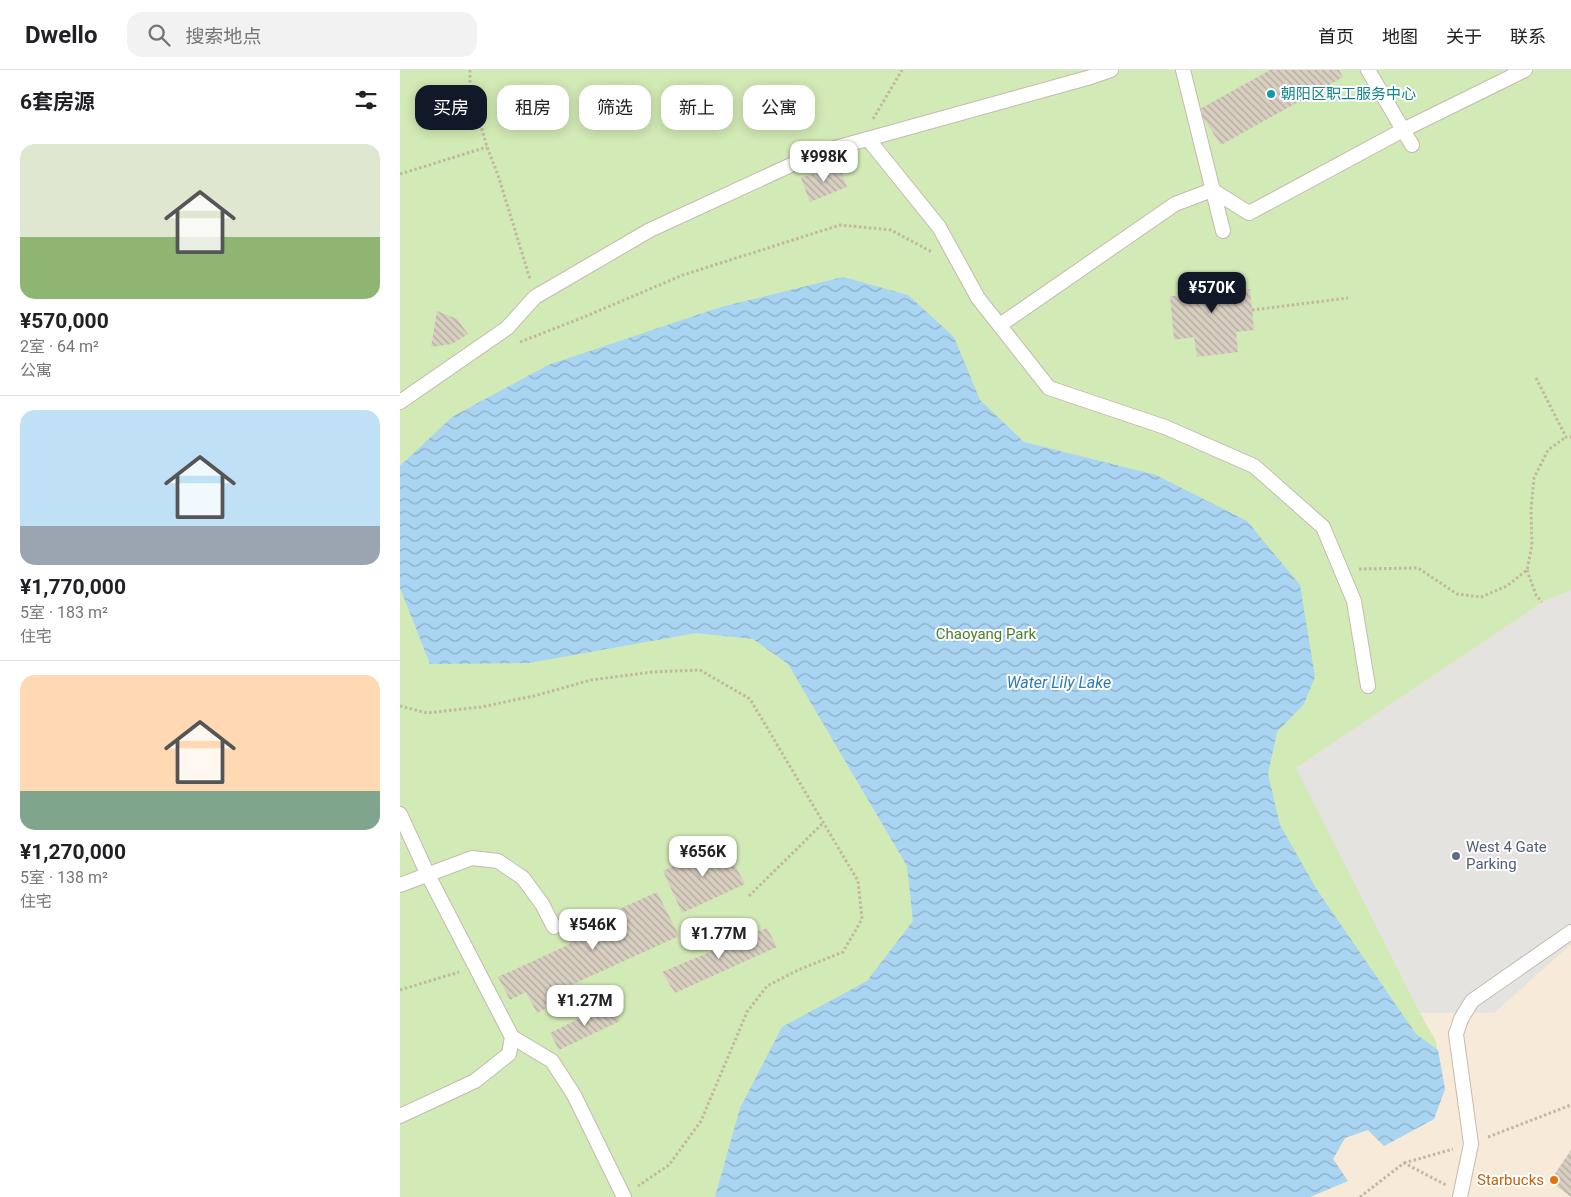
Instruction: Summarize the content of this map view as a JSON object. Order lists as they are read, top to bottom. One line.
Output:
{"water":["Water Lily Lake"],"parks":["Chaoyang Park"],"places":["朝阳区职工服务中心","West 4 Gate Parking","Starbucks"],"page":{"header":"Dwello","search":"搜索地点","nav":["首页","地图","关于","联系"],"heading":"6套房源","chip":["买房","租房","筛选","新上","公寓"],"list":[{"name":"¥570,000","note":"2室 · 64 m² · 公寓"},{"name":"¥1,770,000","note":"5室 · 183 m² · 住宅"},{"name":"¥1,270,000","note":"5室 · 138 m² · 住宅"}],"price":["¥998K","¥570K","¥656K","¥546K","¥1.77M","¥1.27M"]}}
